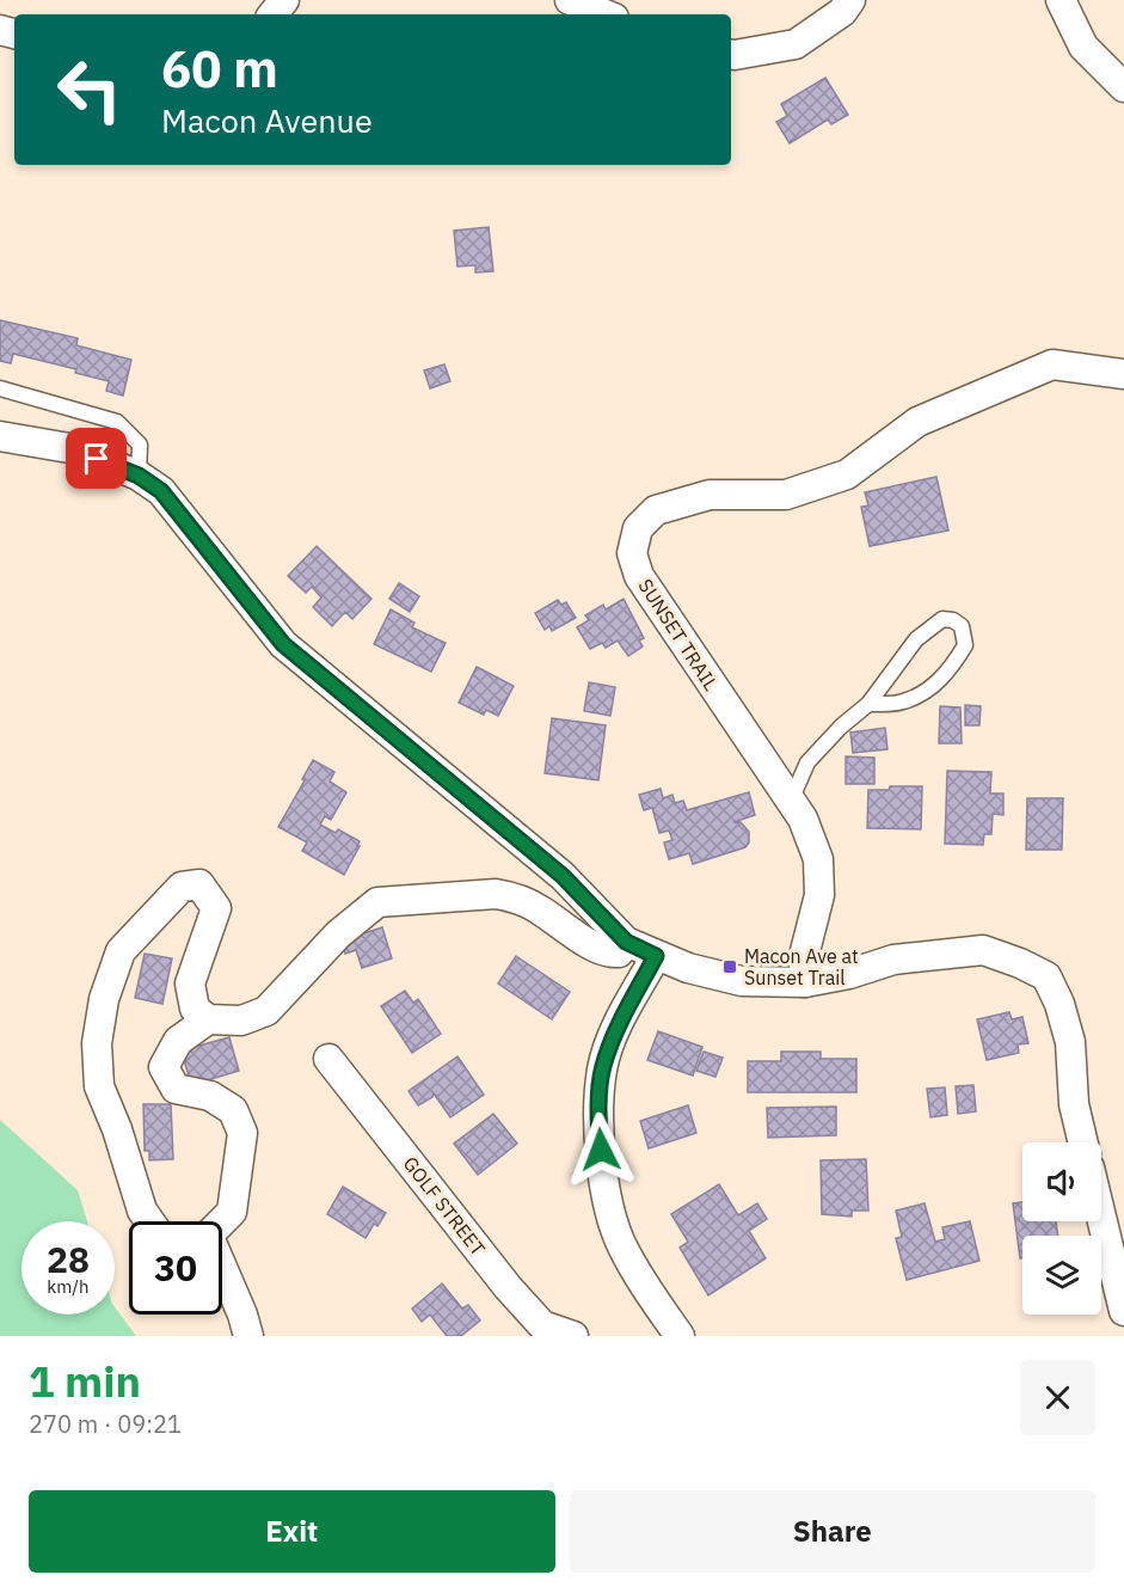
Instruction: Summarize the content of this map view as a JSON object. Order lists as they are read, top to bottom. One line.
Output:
{"streets":{"street":["SUNSET TRAIL","GOLF STREET"]},"places":{"transit":["Macon Ave at Sunset Trail"]},"page":{"turn":["60 m","Macon Avenue"],"speed":"28 km/h","limit":"30","heading":["1 min","270 m · 09:21"],"buttons":["Exit","Share"]}}
